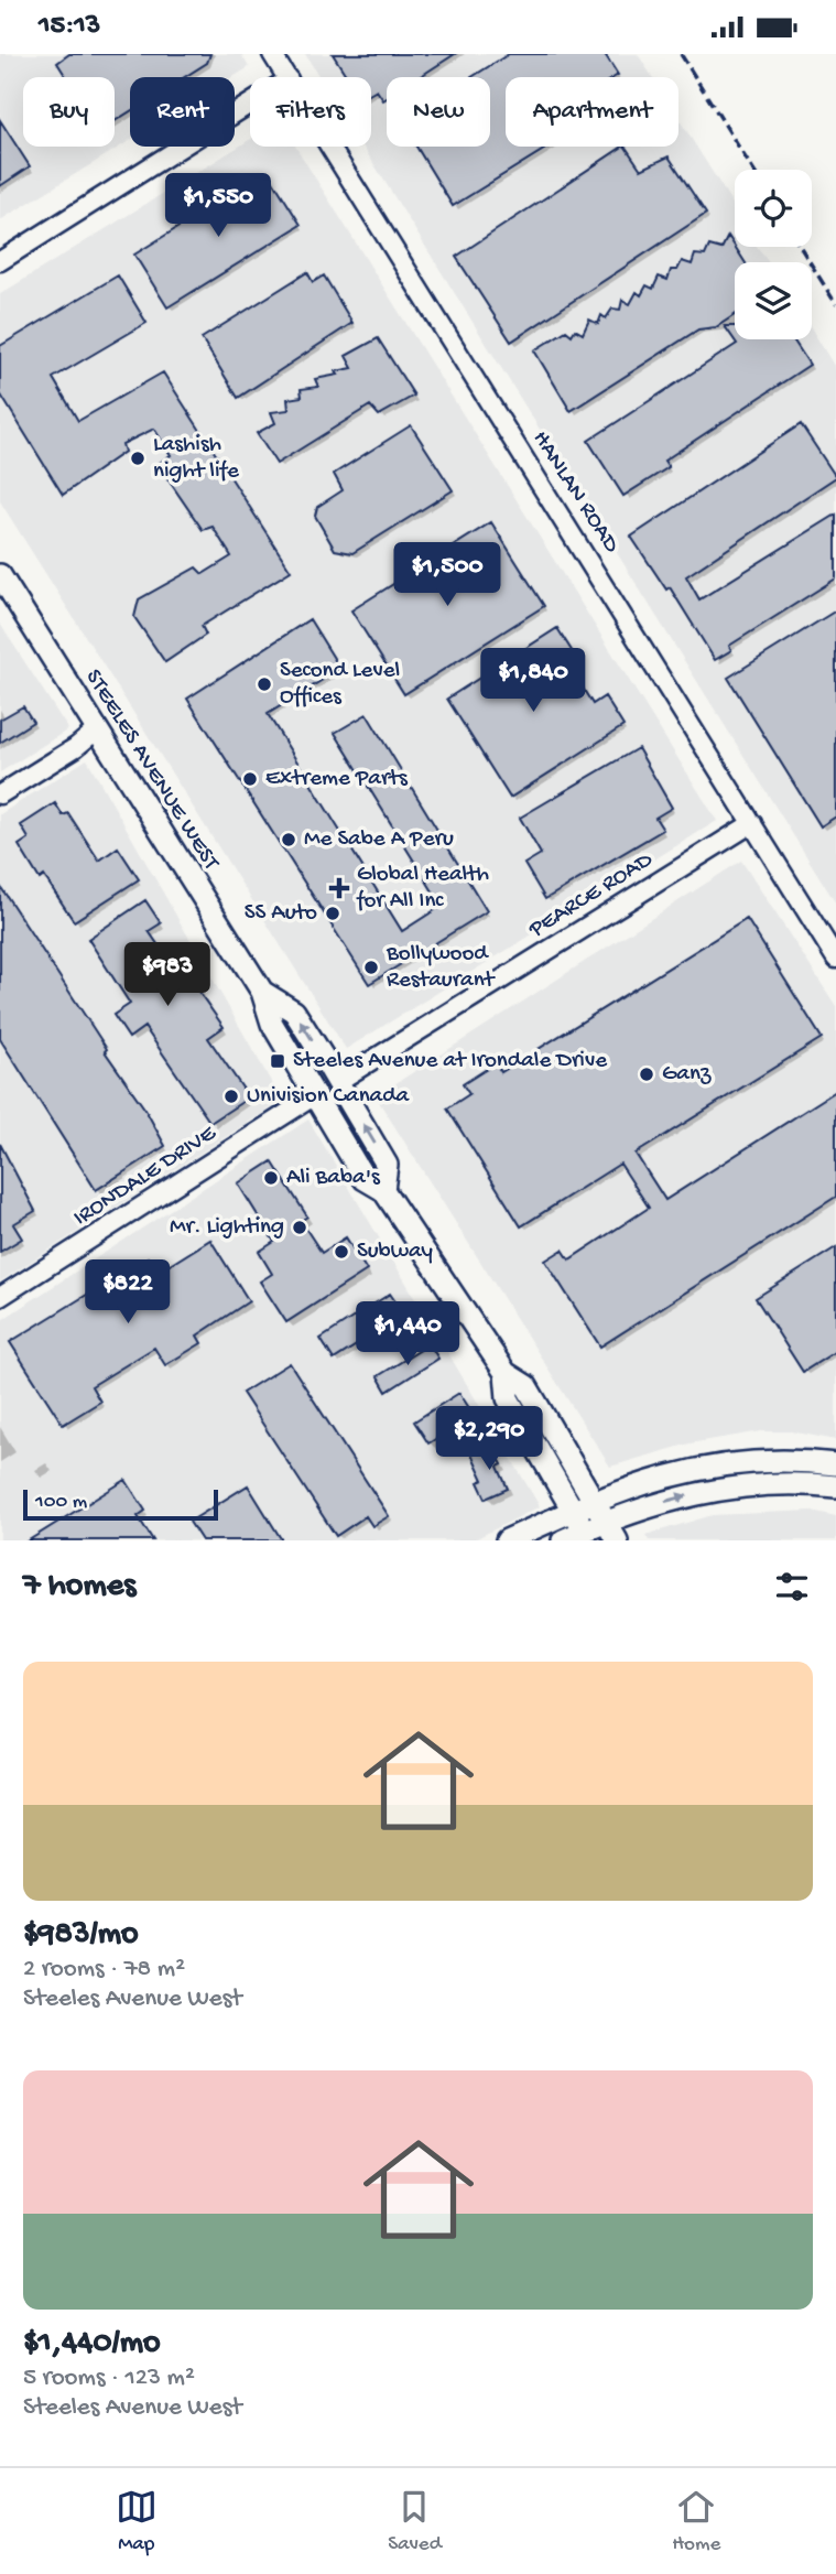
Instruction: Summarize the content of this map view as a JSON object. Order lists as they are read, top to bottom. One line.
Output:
{"streets":{"main road":["STEELES AVENUE WEST"],"street":["HANLAN ROAD","PEARCE ROAD","IRONDALE DRIVE"]},"crossings":[["HANLAN ROAD","PEARCE ROAD"],["STEELES AVENUE WEST","PEARCE ROAD"],["STEELES AVENUE WEST","IRONDALE DRIVE"]],"places":{"other":["Lashish night life","Second Level Offices","Extreme Parts","Me Sabe A Peru","SS Auto","Bollywood Restaurant","Ganz","Univision Canada","Ali Baba's","Mr. Lighting","Subway"],"health":["Global Health for All Inc"],"transit":["Steeles Avenue at Irondale Drive"]},"scale_bar":"100 m","page":{"status":"15:13","chip":["Buy","Rent","Filters","New","Apartment"],"price":["$1,550","$1,500","$1,840","$983","$822","$1,440","$2,290"],"scale":"100 m","heading":"7 homes","list":[{"name":"$983/mo","note":"2 rooms · 78 m² · Steeles Avenue West"},{"name":"$1,440/mo","note":"5 rooms · 123 m² · Steeles Avenue West"}],"tabs":["Map","Saved","Home"]}}
